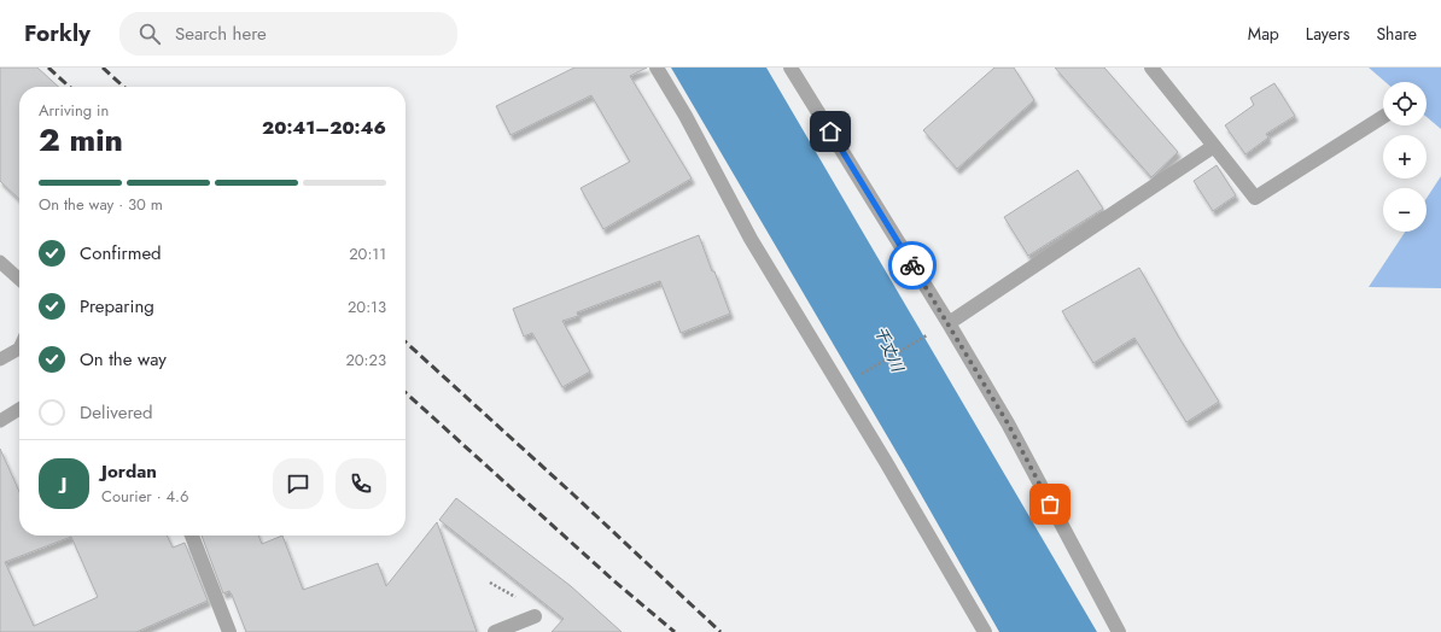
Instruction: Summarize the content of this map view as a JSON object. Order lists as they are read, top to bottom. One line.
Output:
{"water":["千丈川"],"page":{"header":"Forkly","search":"Search here","nav":["Map","Layers","Share"],"map_buttons":["+","−"],"heading":["2 min","Arriving in","20:41–20:46"],"panel":["Jordan","Courier · 4.6"],"bar":"On the way · 30 m","list":[["Confirmed","20:11"],["Preparing","20:13"],["On the way","20:23"],"Delivered"],"round":"J"}}
